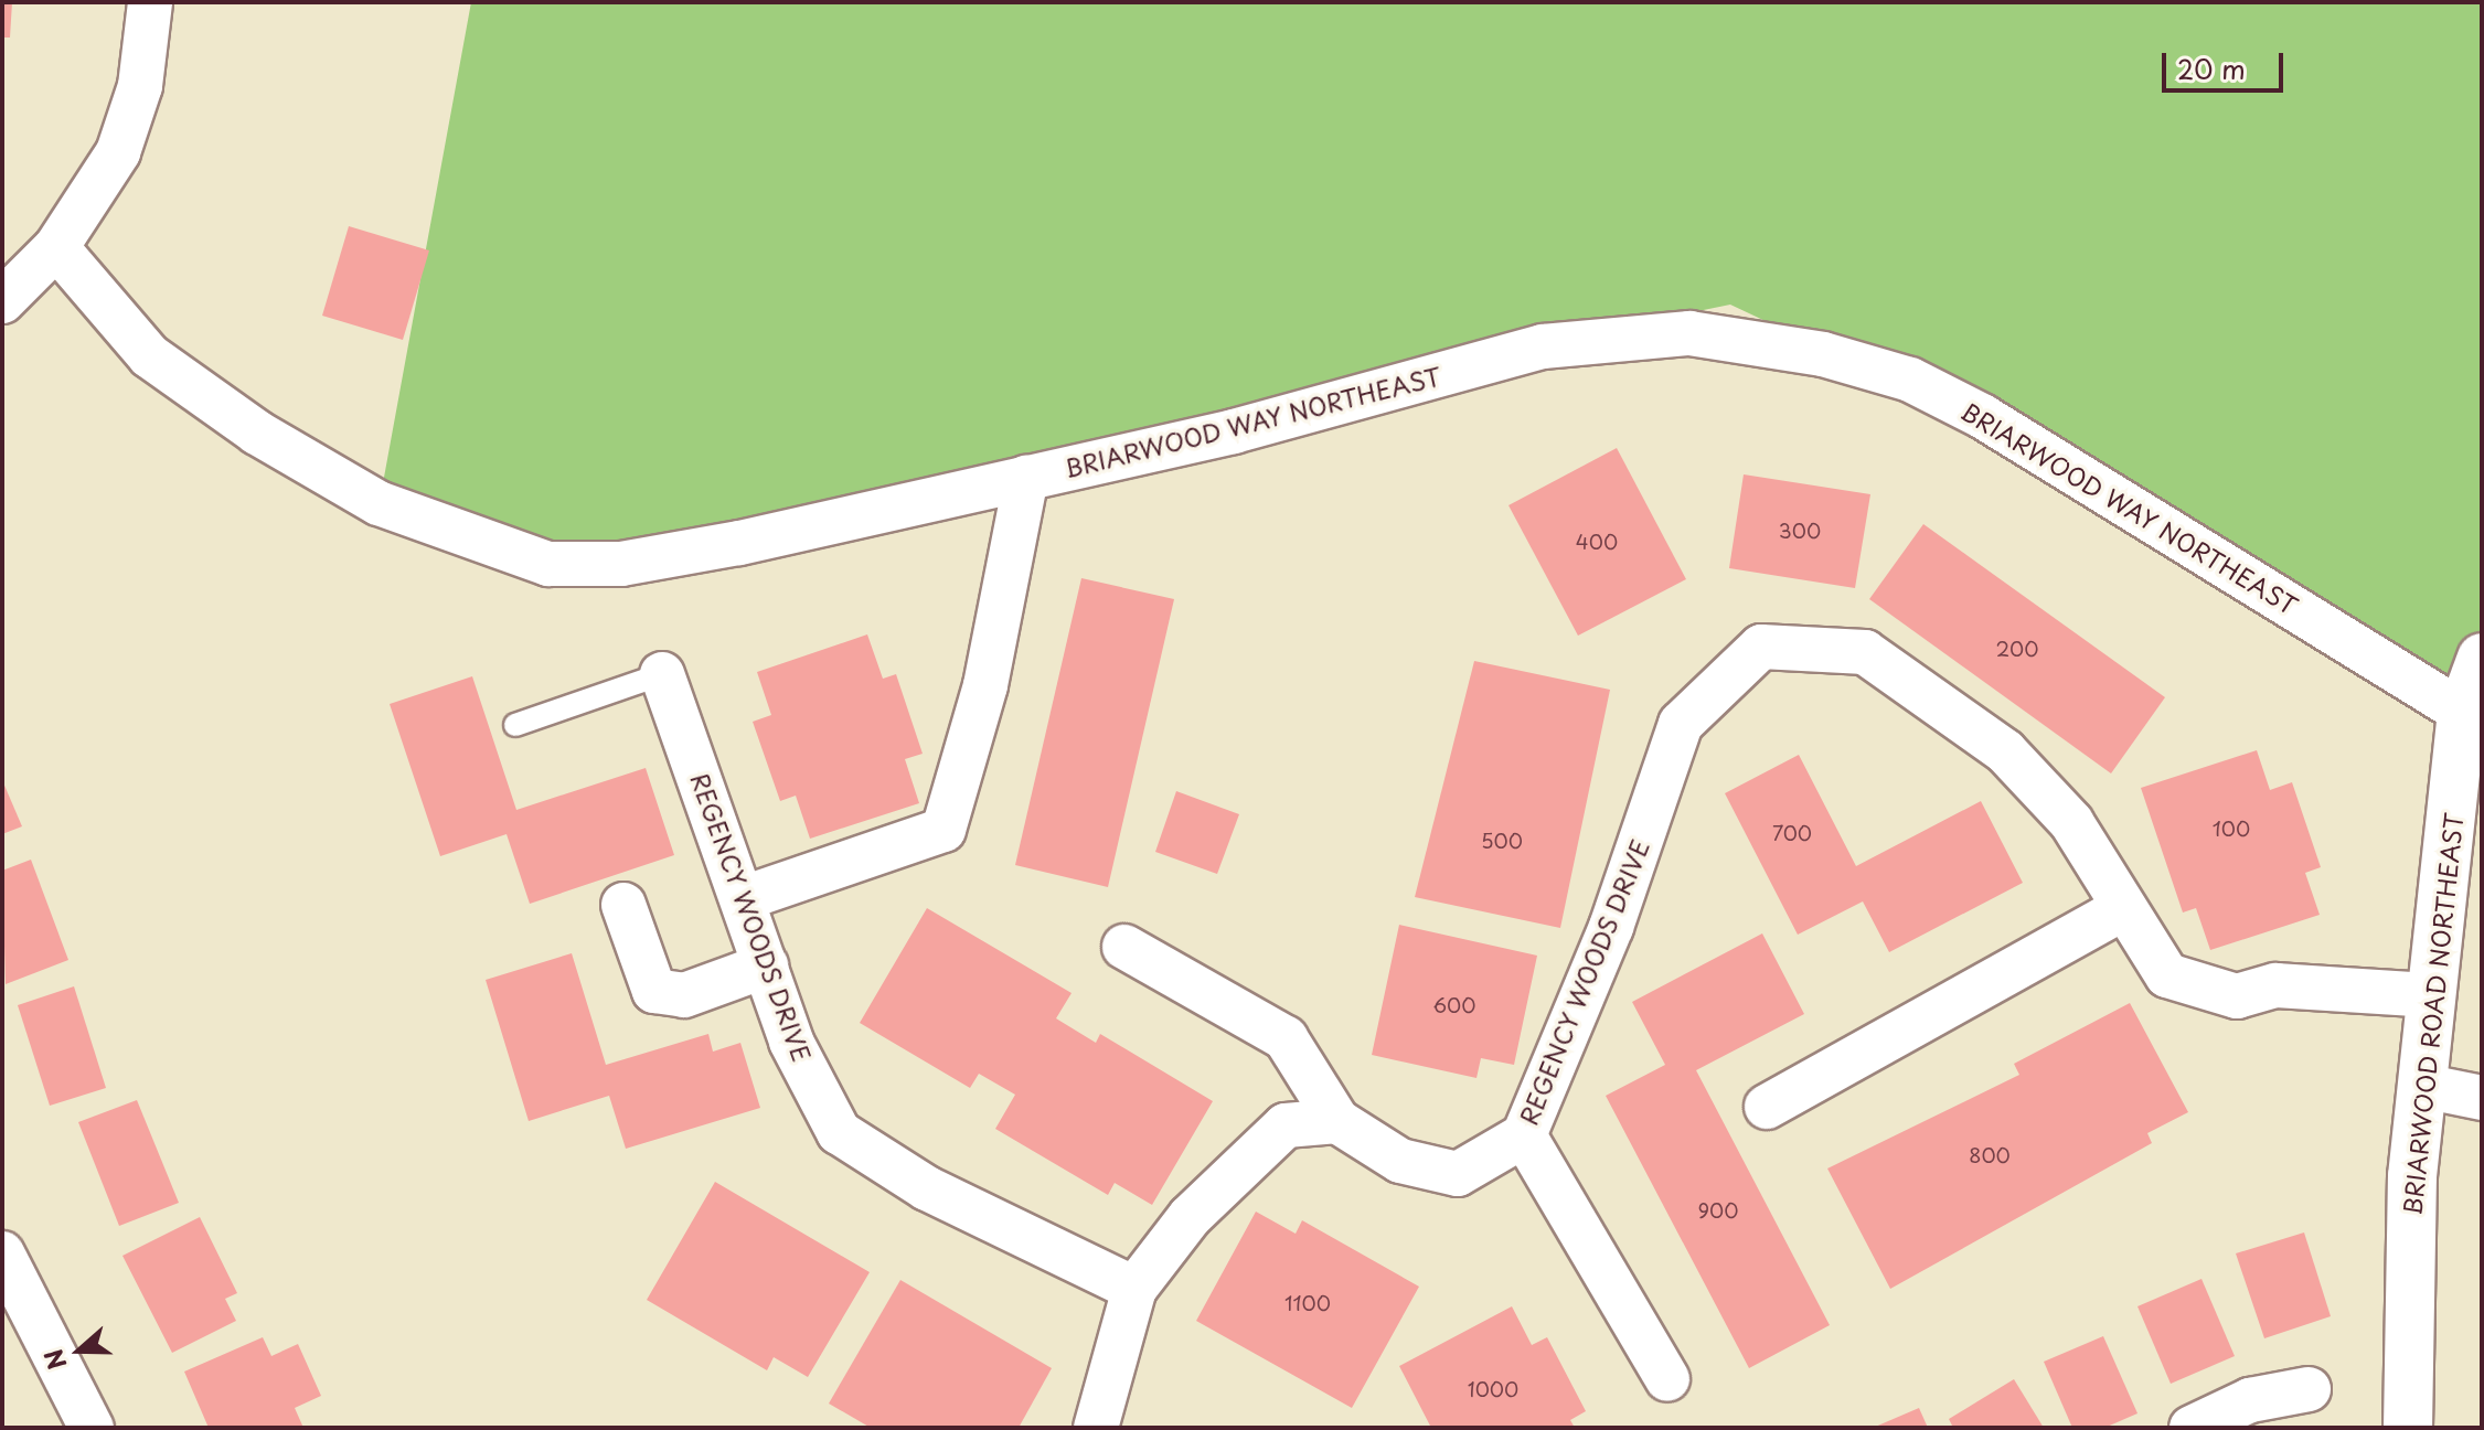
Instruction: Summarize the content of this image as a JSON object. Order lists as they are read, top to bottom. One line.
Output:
{"streets":{"street":["BRIARWOOD WAY NORTHEAST","REGENCY WOODS DRIVE","BRIARWOOD ROAD NORTHEAST"]},"crossings":[["BRIARWOOD WAY NORTHEAST","BRIARWOOD ROAD NORTHEAST"],["REGENCY WOODS DRIVE","BRIARWOOD ROAD NORTHEAST"]],"house_numbers":["300","400","200","100","700","500","600","800","900","1100","1000"],"scale_bar":"20 m","north":"left"}
